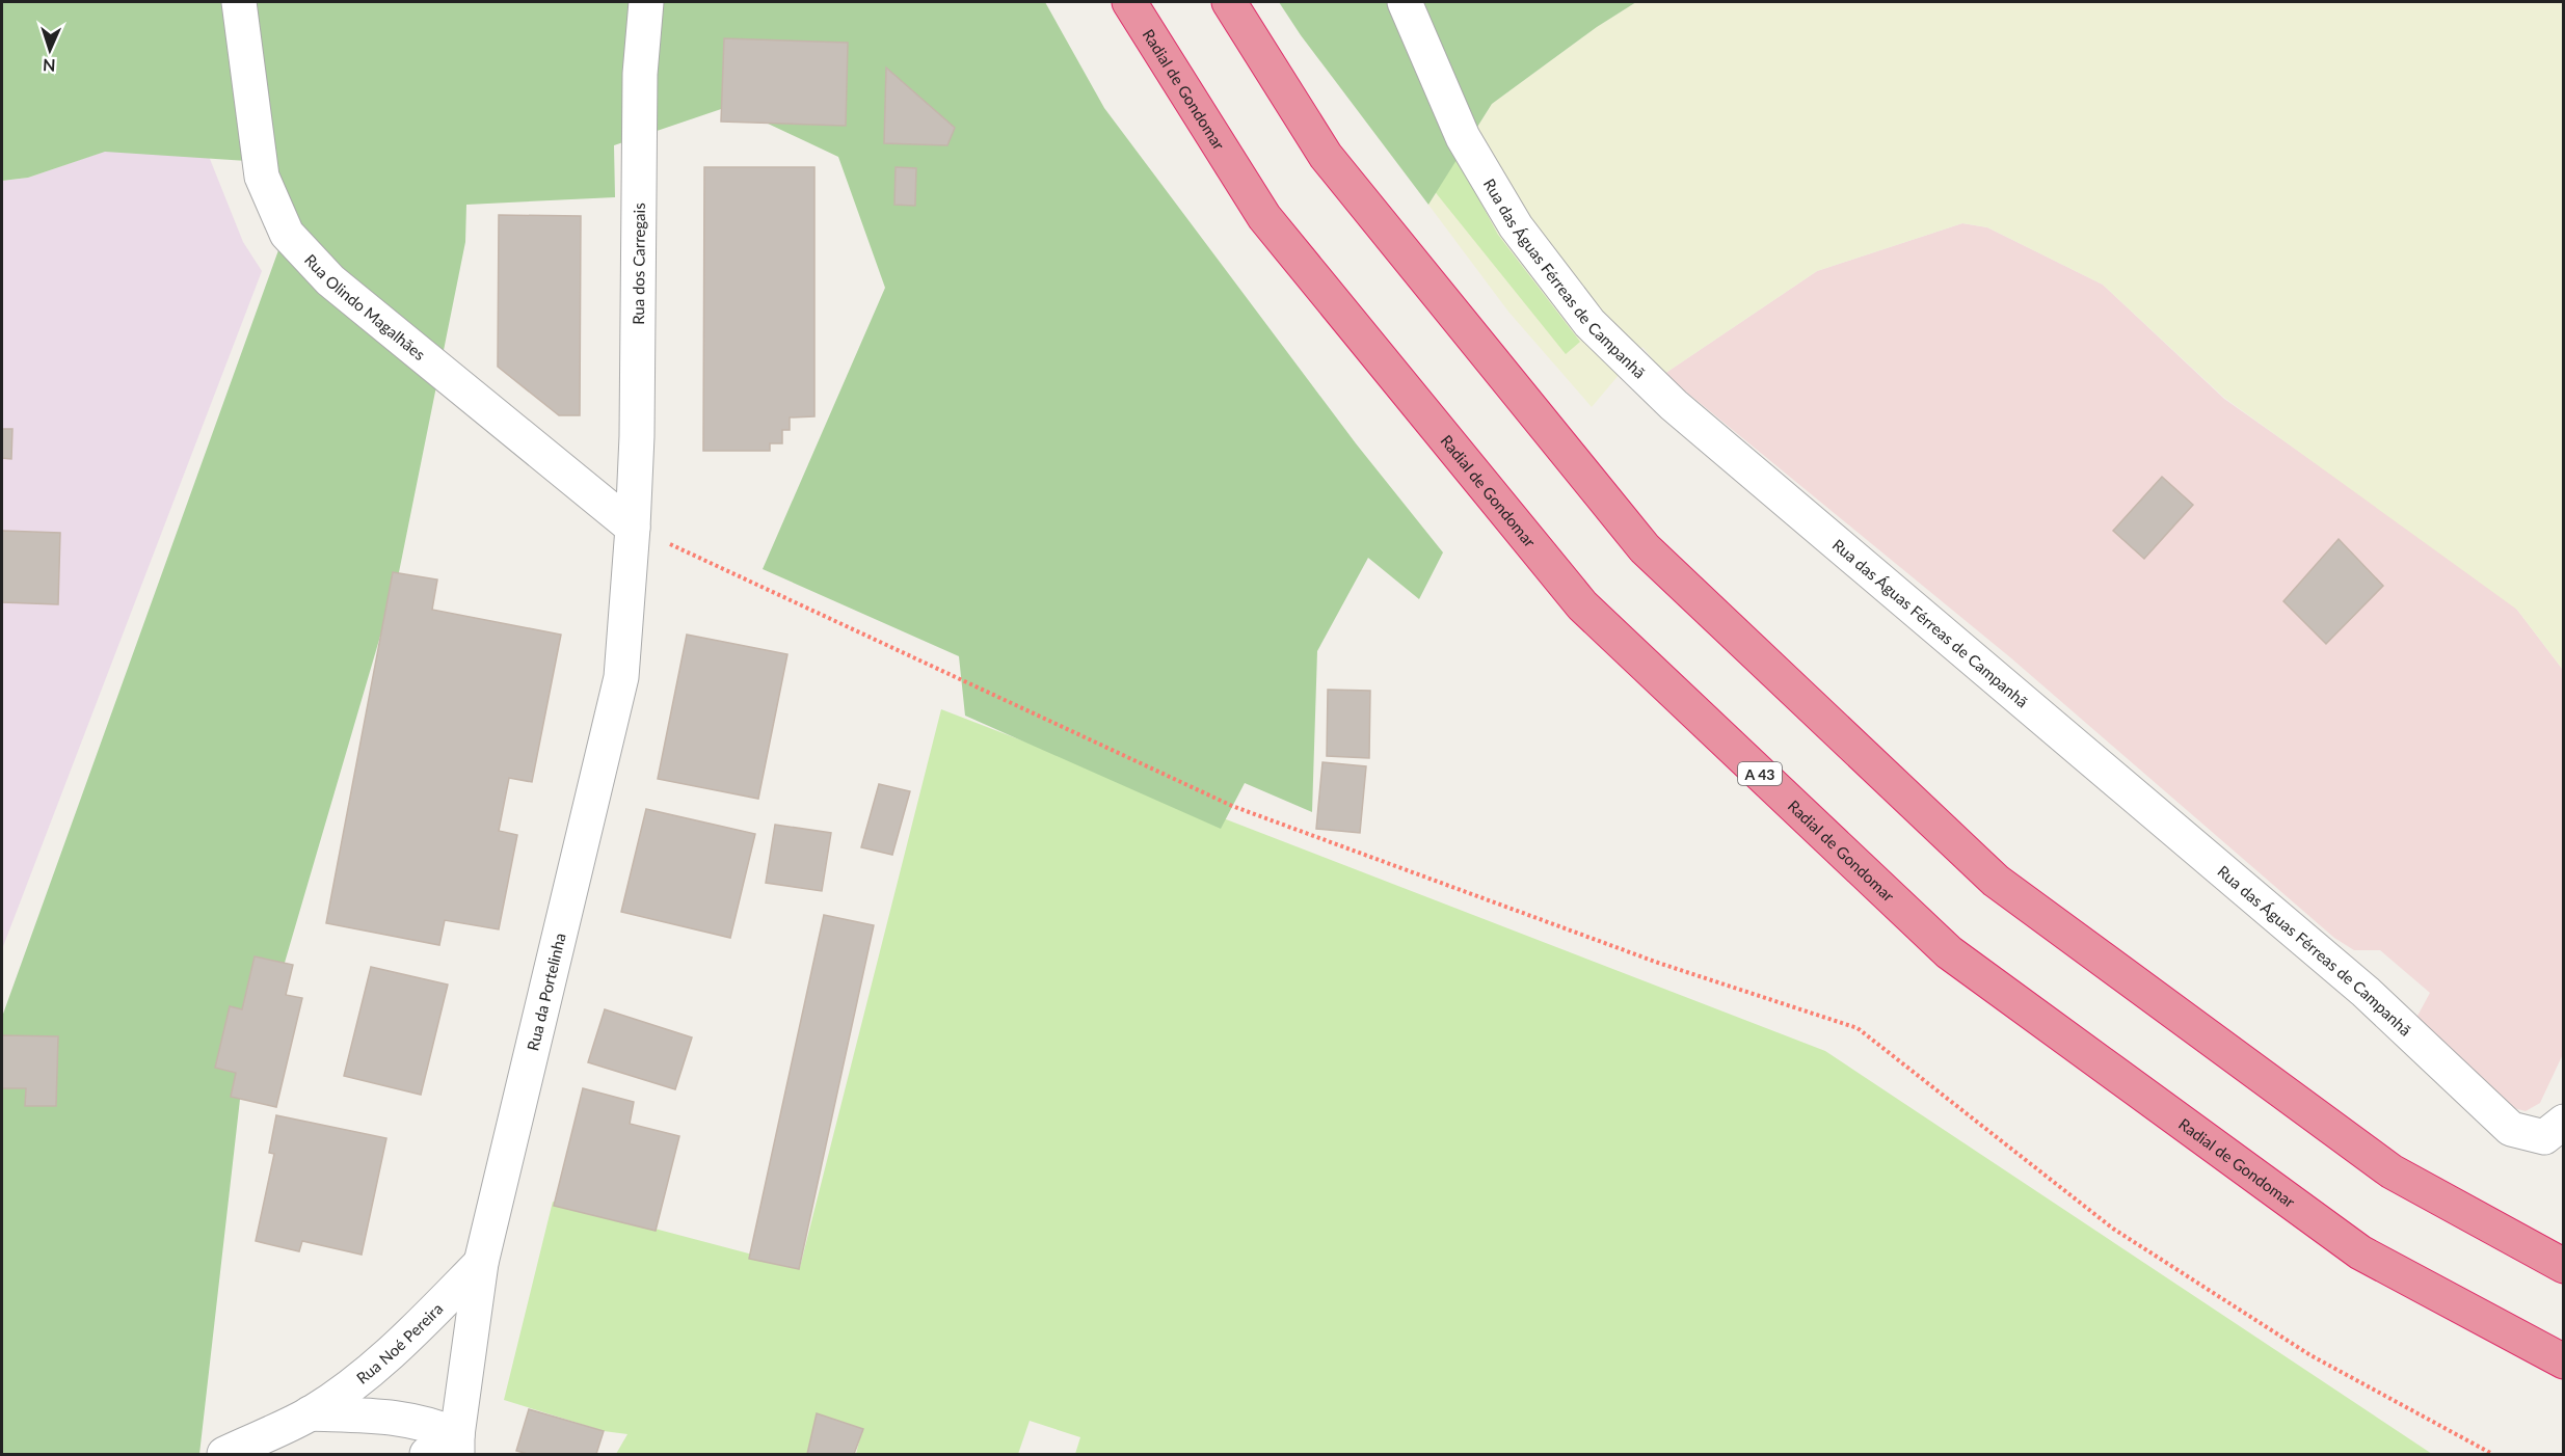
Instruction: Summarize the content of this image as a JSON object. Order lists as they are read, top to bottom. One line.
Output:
{"streets":{"highway":["Radial de Gondomar","A 43"],"street":["Rua dos Carregais","Rua das Águas Férreas de Campanhã","Rua Olindo Magalhães","Rua da Portelinha","Rua Noé Pereira"]},"crossings":[["Rua dos Carregais","Rua Olindo Magalhães"],["Rua dos Carregais","Rua da Portelinha"],["Rua Olindo Magalhães","Rua da Portelinha"],["Rua da Portelinha","Rua Noé Pereira"]],"north":"bottom"}
